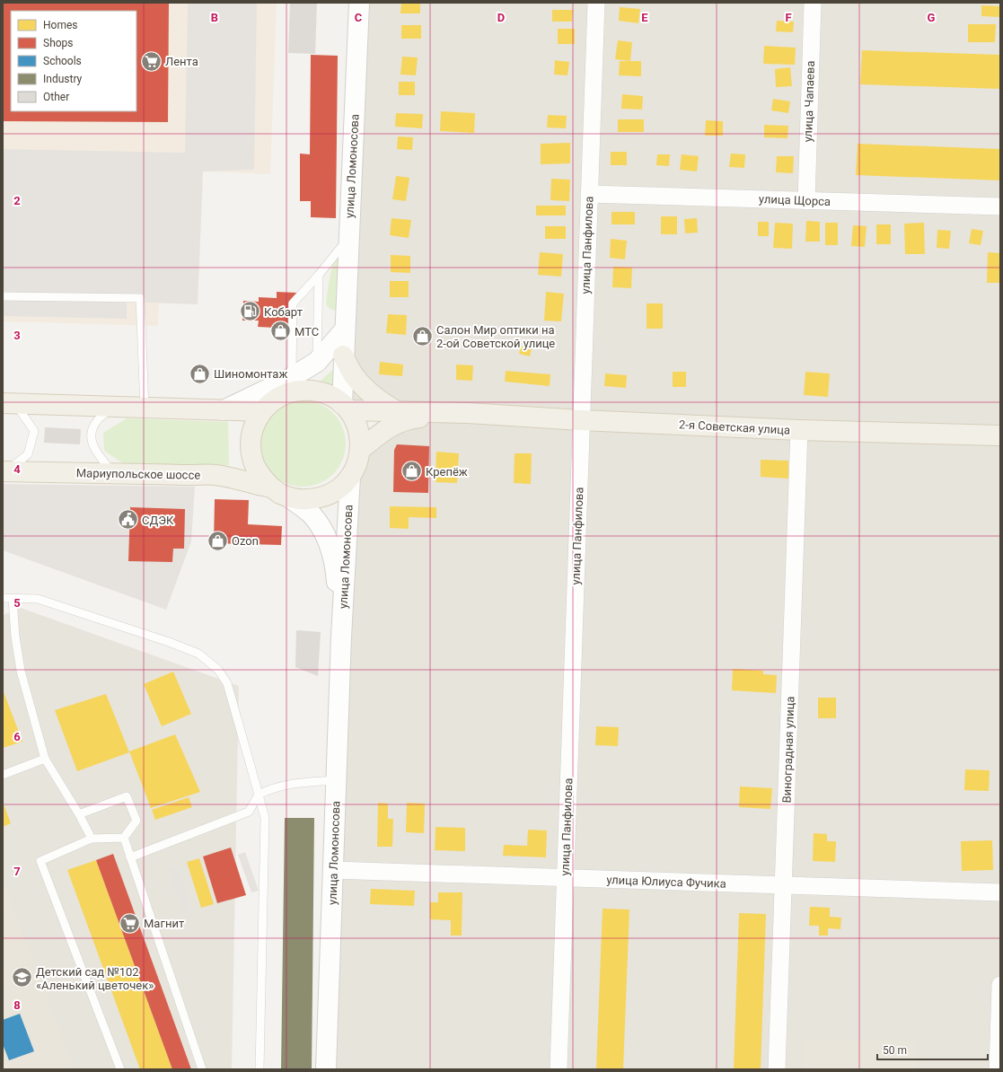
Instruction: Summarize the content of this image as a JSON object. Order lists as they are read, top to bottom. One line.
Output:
{"streets":{"main road":["2-я Советская улица","Мариупольское шоссе"],"street":["улица Чапаева","улица Ломоносова","улица Щорса","улица Панфилова","Виноградная улица","улица Юлиуса Фучика"]},"crossings":[["улица Чапаева","улица Щорса"],["улица Ломоносова","2-я Советская улица"],["улица Ломоносова","Мариупольское шоссе"],["улица Ломоносова","улица Юлиуса Фучика"],["улица Щорса","улица Панфилова"],["улица Панфилова","2-я Советская улица"],["улица Панфилова","улица Юлиуса Фучика"],["2-я Советская улица","Мариупольское шоссе"],["2-я Советская улица","Виноградная улица"],["Виноградная улица","улица Юлиуса Фучика"]],"places":{"supermarket":["Лента","Магнит"],"fuel station":["Кобарт"],"shop":["МТС","Салон Мир оптики на 2-ой Советской улице","Шиномонтаж","Крепёж","Ozon"],"public building":["СДЭК"],"school or university":["Детский сад №102 «Аленький цветочек»"]},"legend":["Homes","Shops","Schools","Industry","Other"],"scale_bar":"50 m","grid":{"columns":["B","C","D","E","F","G"],"rows":["2","3","4","5","6","7","8"]}}
